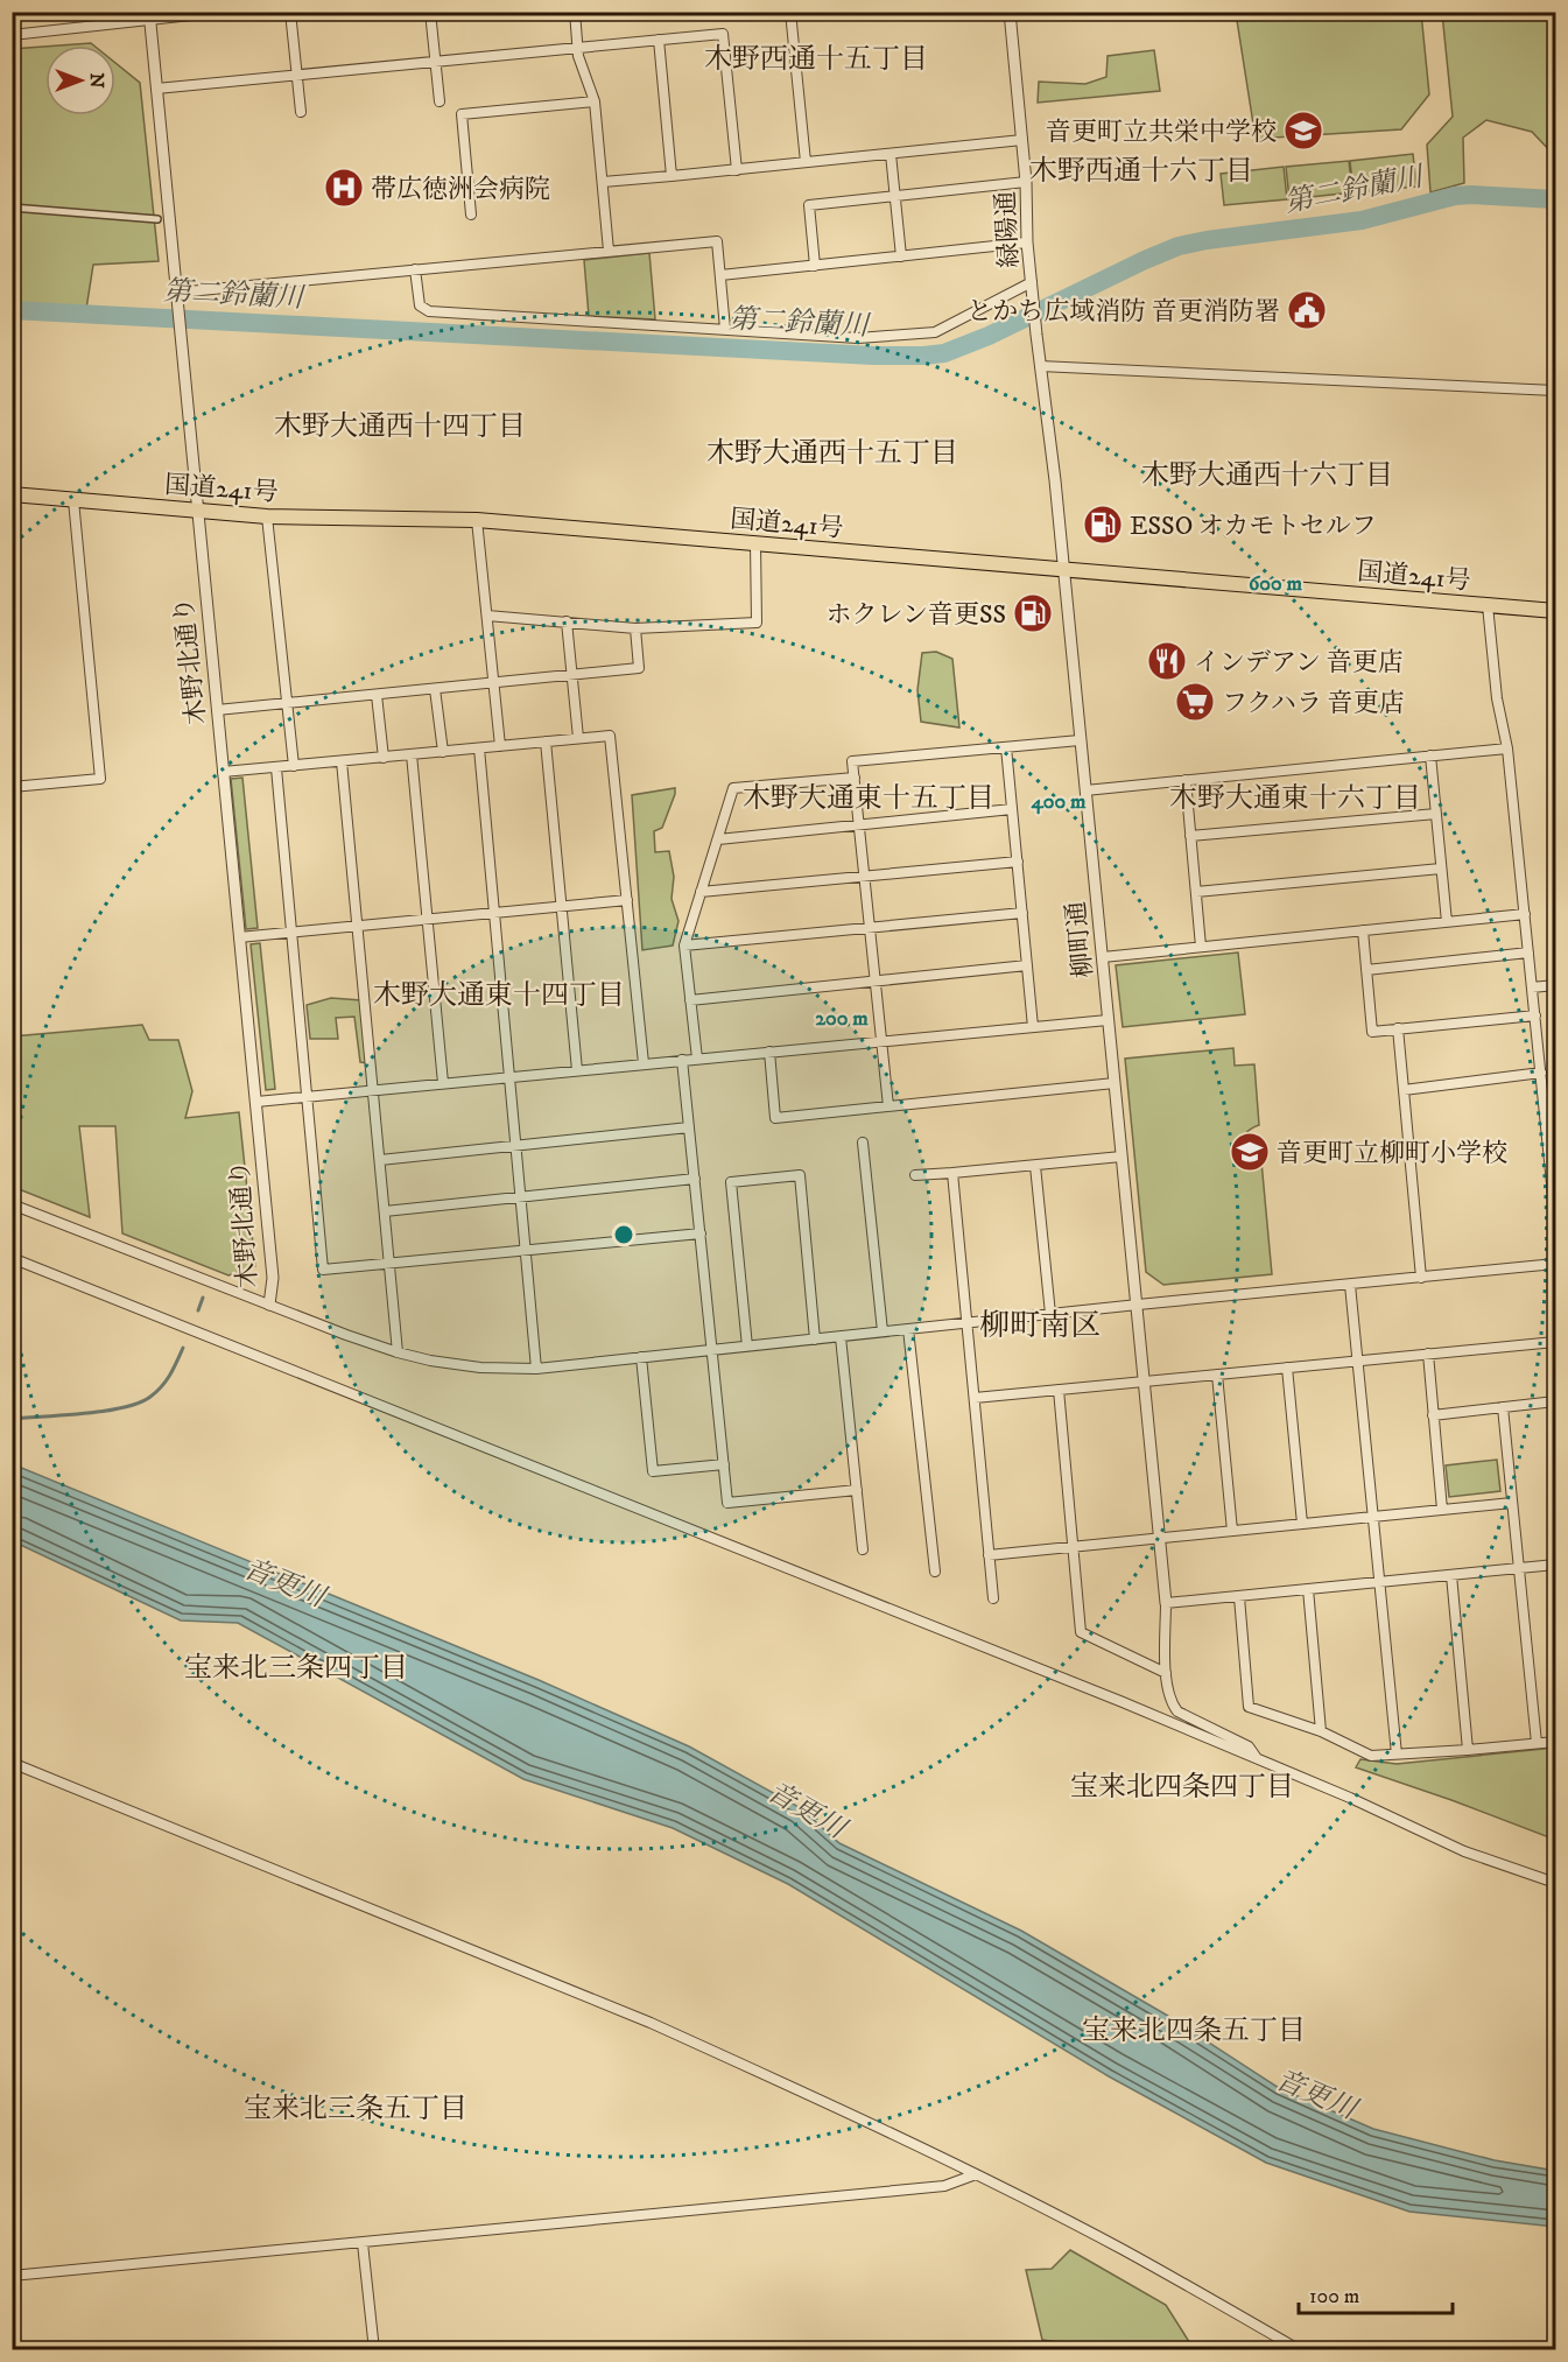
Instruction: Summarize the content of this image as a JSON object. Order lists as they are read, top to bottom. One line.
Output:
{"streets":{"highway":["国道241号"],"street":["緑陽通","木野北通り","柳町通"]},"crossings":[["緑陽通","国道241号"],["緑陽通","柳町通"],["国道241号","木野北通り"],["国道241号","柳町通"]],"districts":["木野西通十五丁目","木野西通十六丁目","木野大通西十四丁目","木野大通西十五丁目","木野大通西十六丁目","木野大通東十五丁目","木野大通東十六丁目","木野大通東十四丁目","柳町南区","宝来北三条四丁目","宝来北四条四丁目","宝来北四条五丁目","宝来北三条五丁目"],"water":["第二鈴蘭川","音更川"],"places":{"school or university":["音更町立共栄中学校","音更町立柳町小学校"],"hospital":["帯広徳洲会病院"],"public building":["とかち広域消防 音更消防署"],"fuel station":["ESSO オカモトセルフ","ホクレン音更SS"],"restaurant":["インデアン 音更店"],"supermarket":["フクハラ 音更店"]},"scale_bar":"100 m","north":"right","rings":["600 m","400 m","200 m"]}
